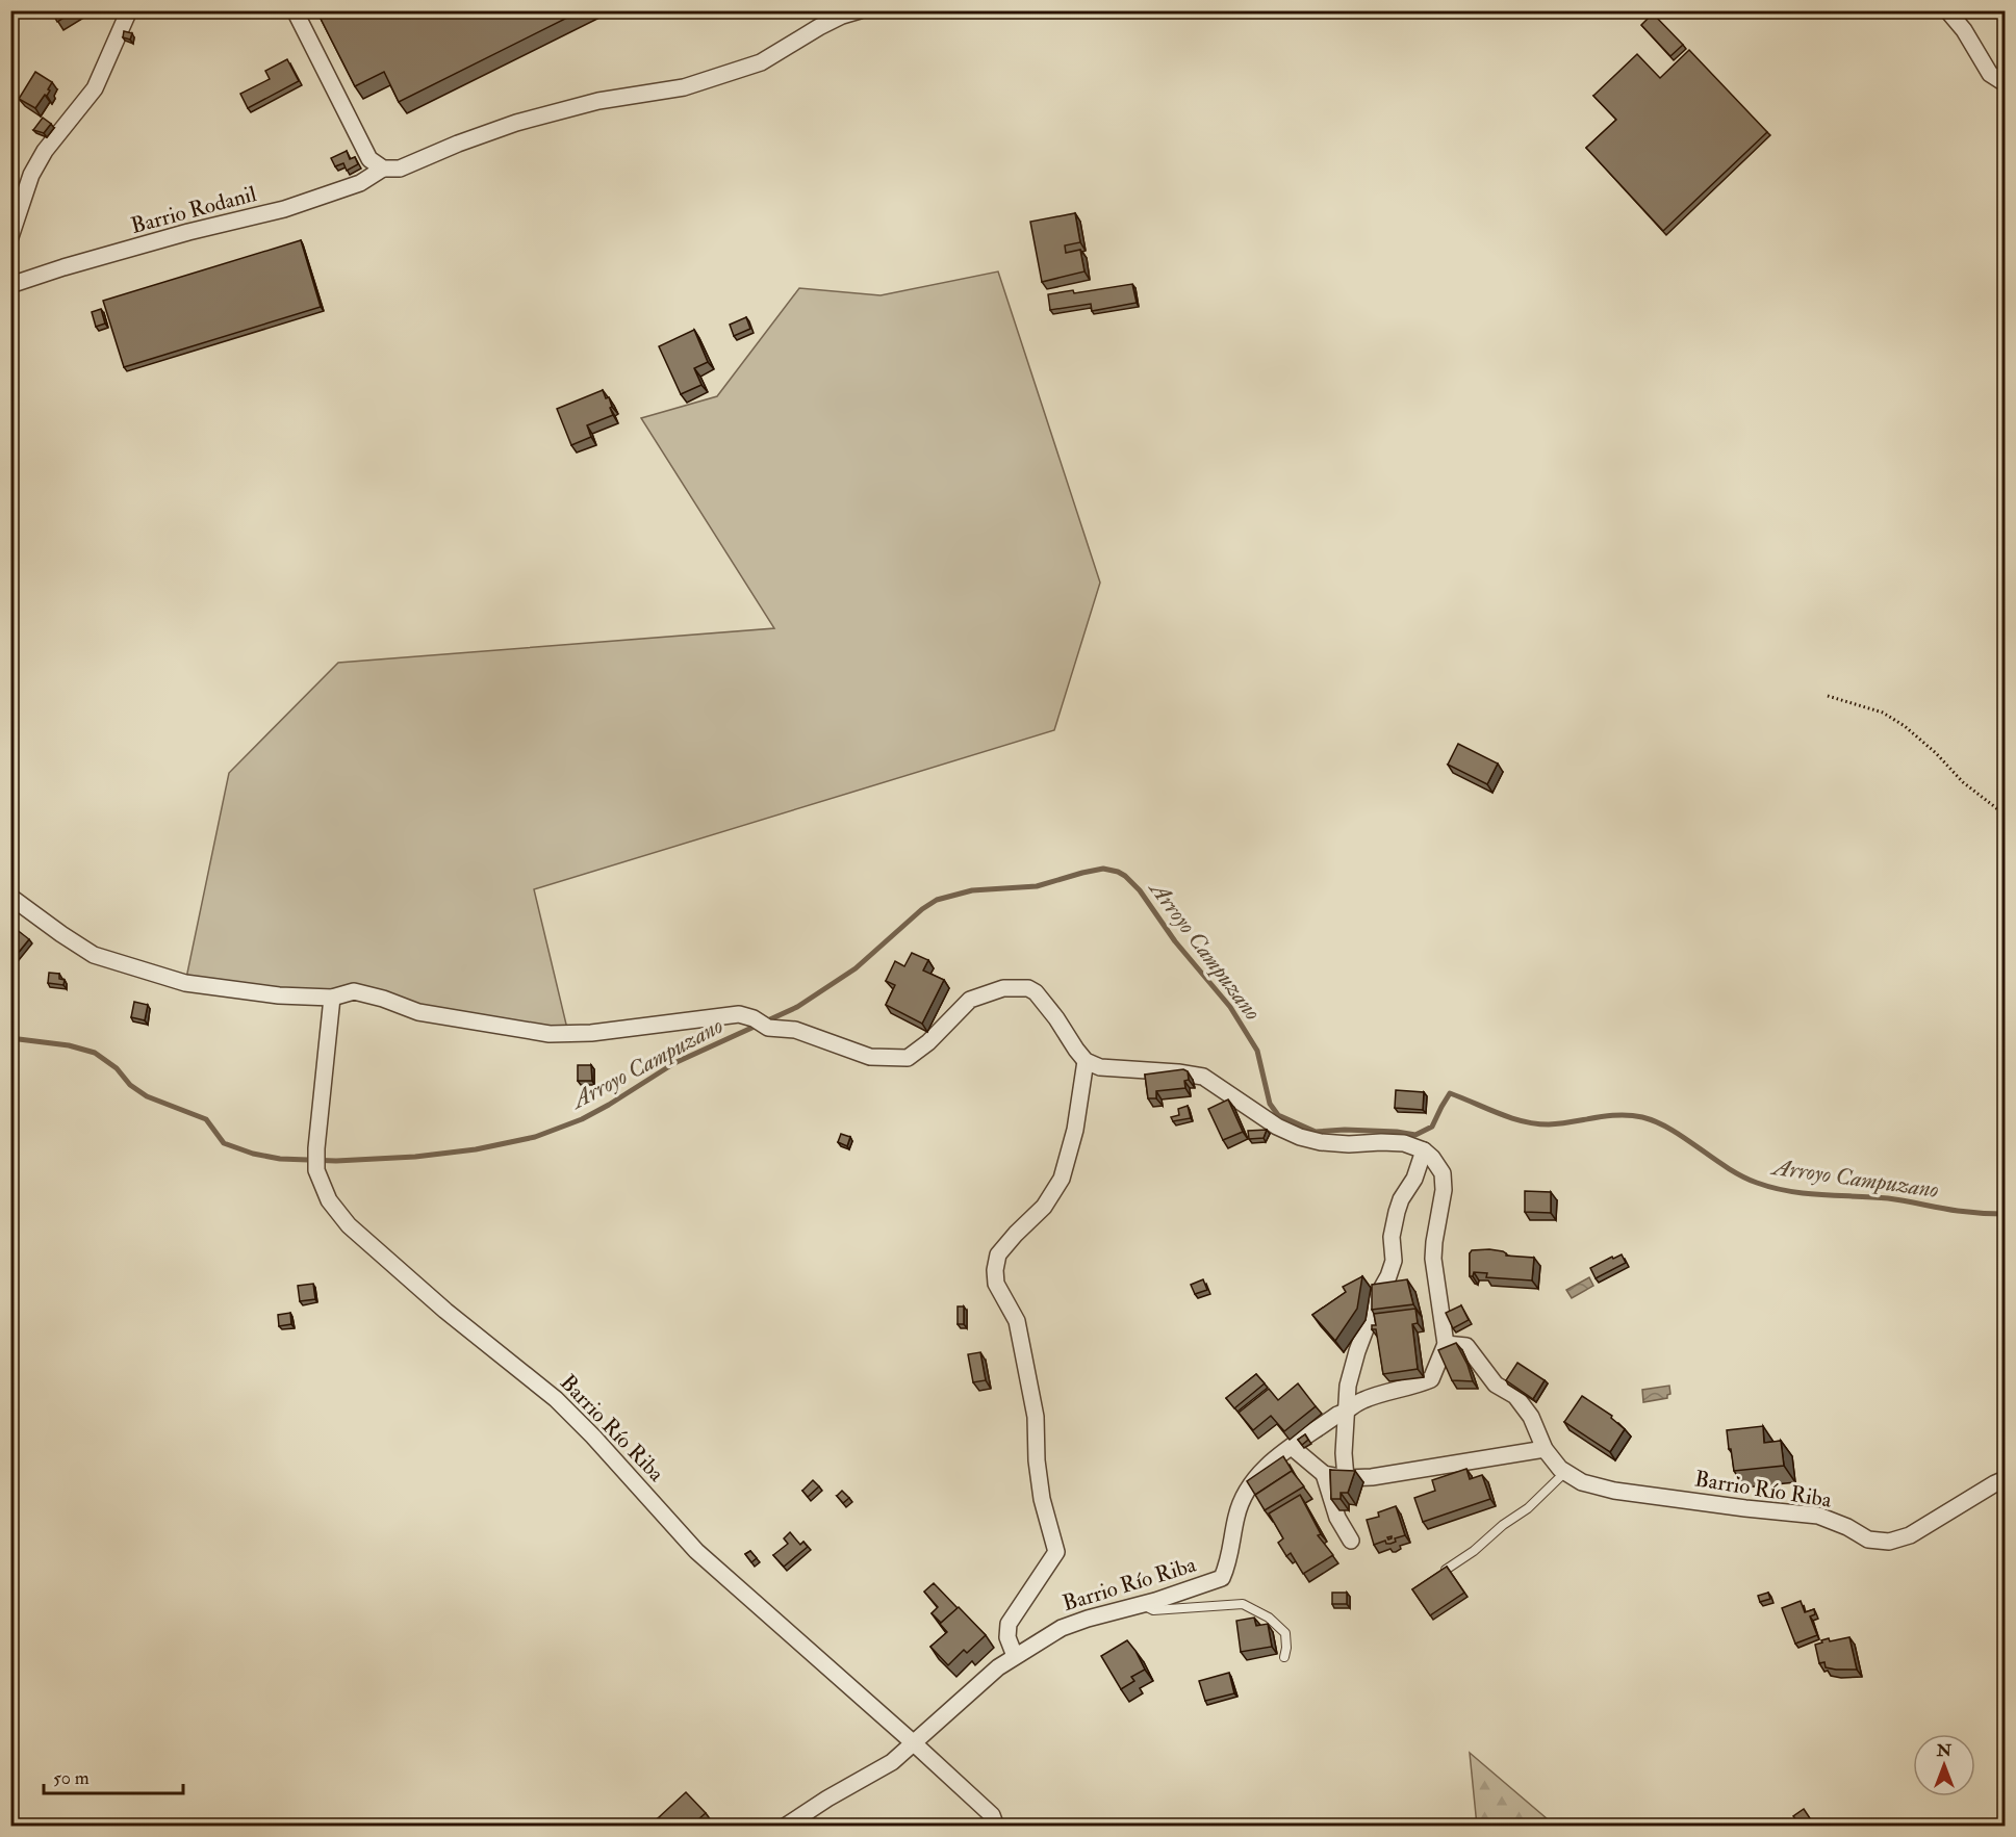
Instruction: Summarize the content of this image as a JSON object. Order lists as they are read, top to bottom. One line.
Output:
{"streets":{"street":["Barrio Rodanil","Barrio Río Riba"]},"water":["Arroyo Campuzano"],"scale_bar":"50 m","north":"top"}
